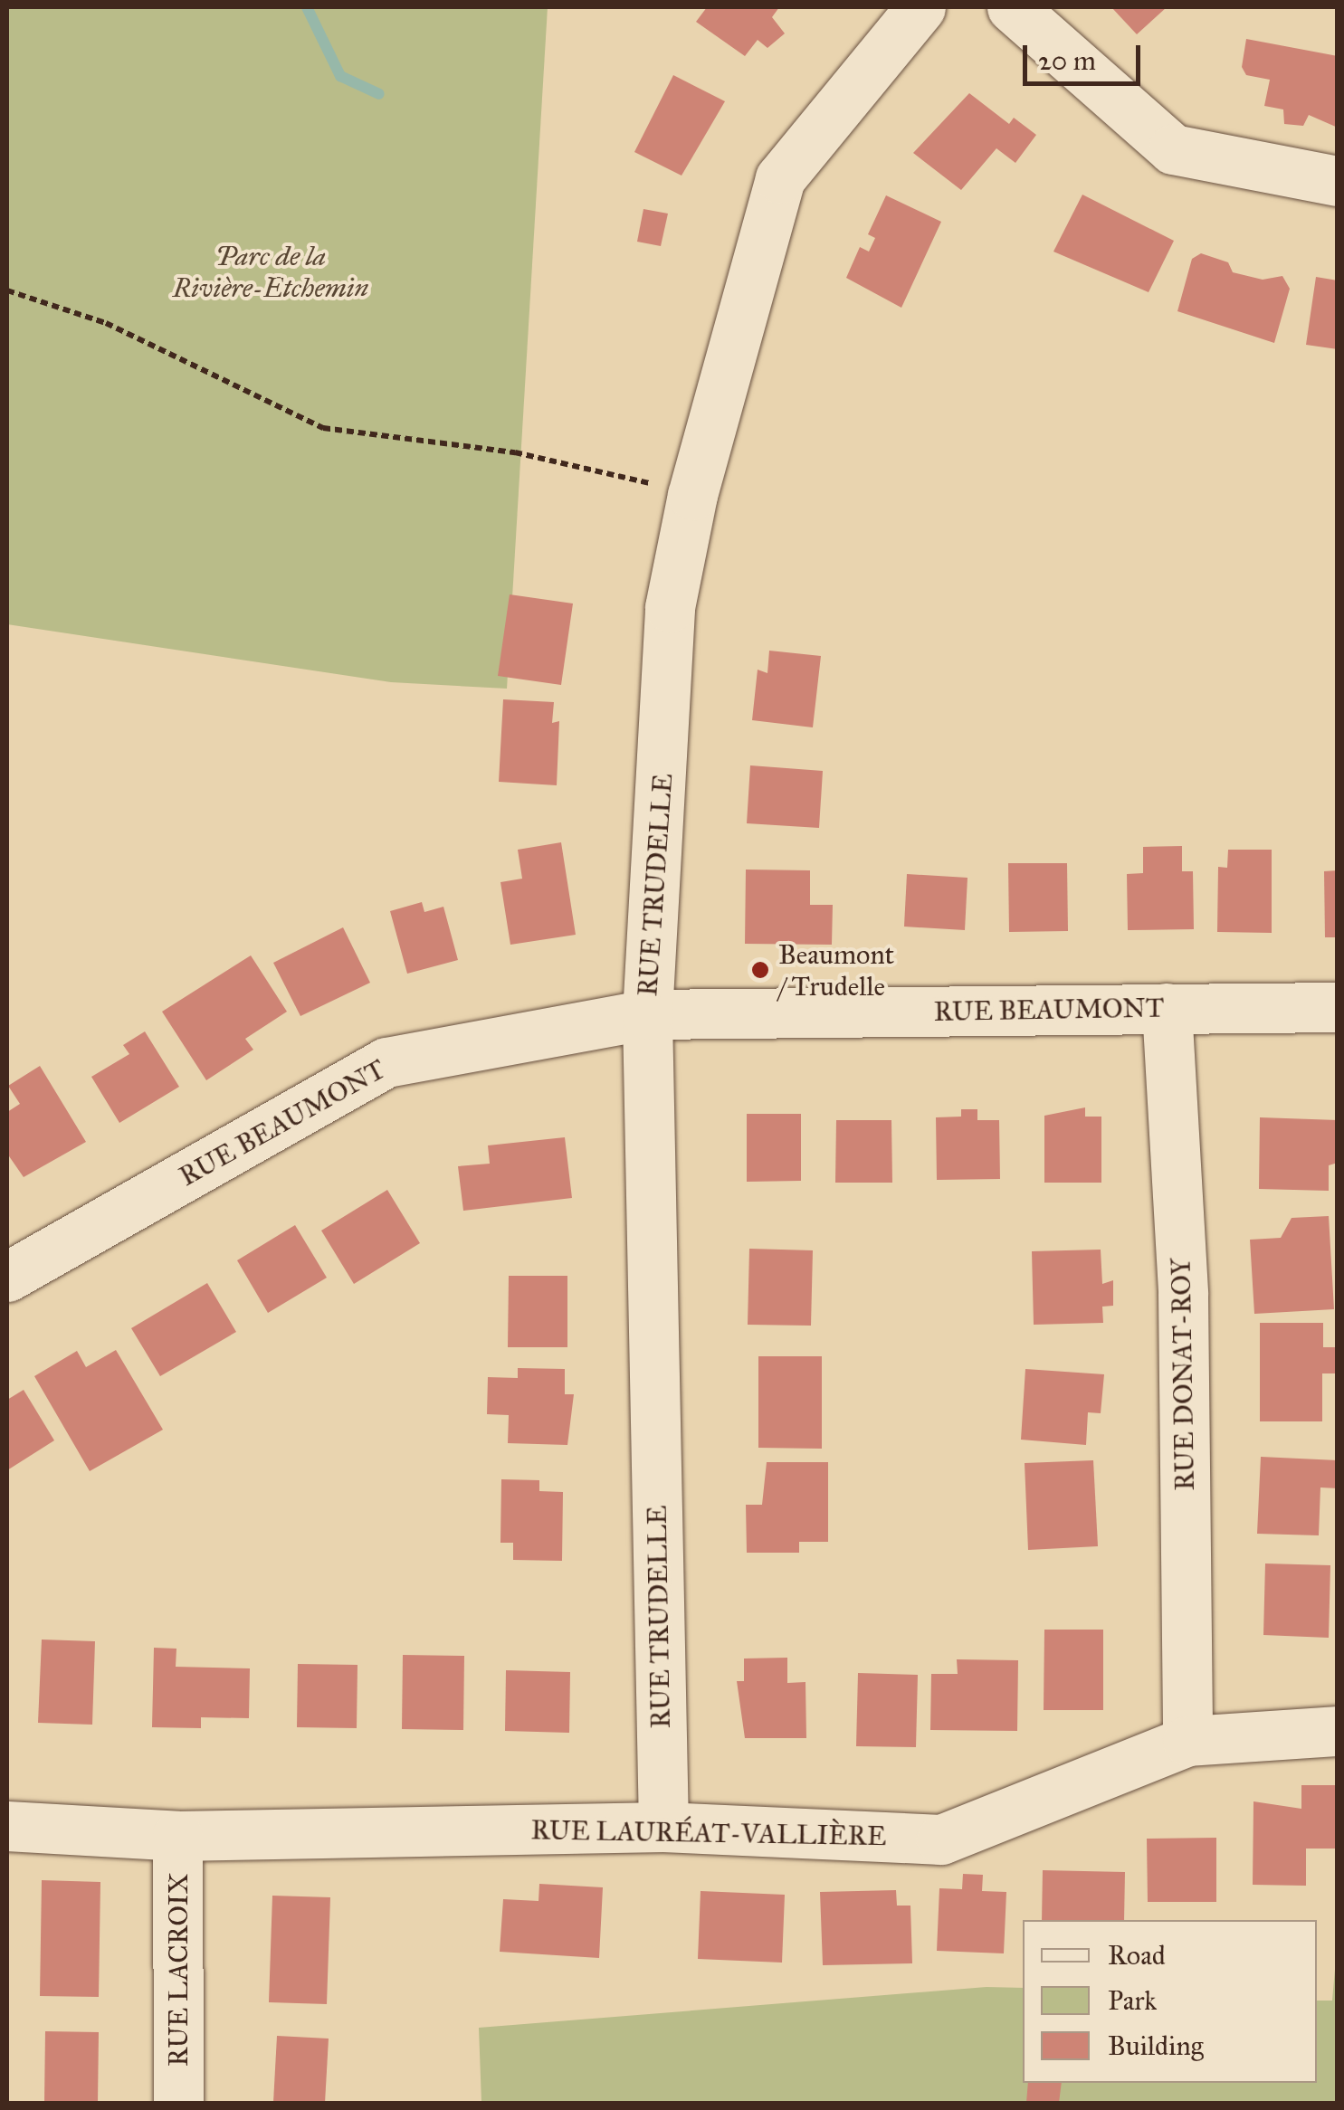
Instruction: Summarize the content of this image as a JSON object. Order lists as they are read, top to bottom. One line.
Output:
{"streets":{"street":["RUE TRUDELLE","RUE BEAUMONT","RUE DONAT-ROY","RUE LAURÉAT-VALLIÈRE","RUE LACROIX"]},"crossings":[["RUE TRUDELLE","RUE BEAUMONT"],["RUE TRUDELLE","RUE LAURÉAT-VALLIÈRE"],["RUE BEAUMONT","RUE DONAT-ROY"],["RUE DONAT-ROY","RUE LAURÉAT-VALLIÈRE"],["RUE LAURÉAT-VALLIÈRE","RUE LACROIX"]],"parks":["Parc de la Rivière-Etchemin"],"places":["Beaumont / Trudelle"],"legend":["Road","Park","Building"],"scale_bar":"20 m"}
